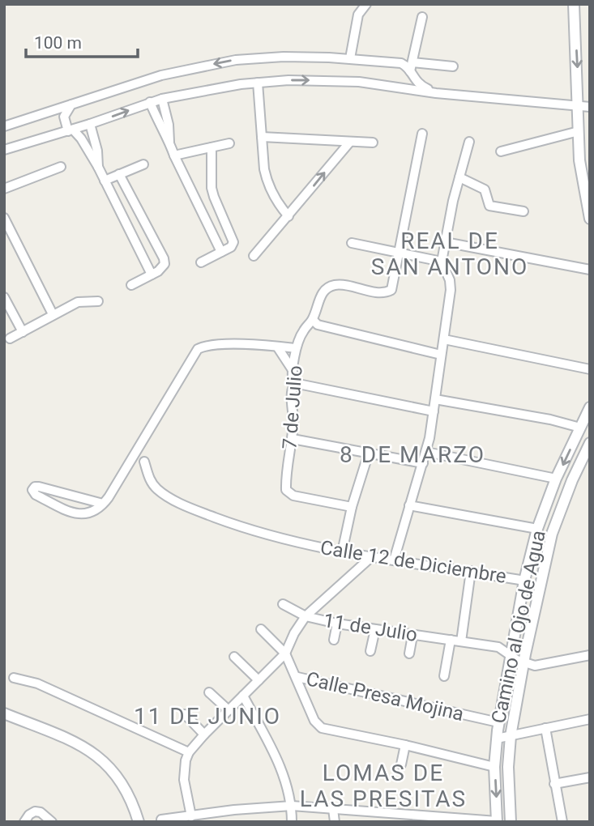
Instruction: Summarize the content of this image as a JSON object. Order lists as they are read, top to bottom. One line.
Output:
{"streets":{"street":["7 de Julio","Calle 12 de Diciembre","Camino al Ojo de Agua","11 de Julio","Calle Presa Mojina"]},"crossings":[["Calle 12 de Diciembre","Camino al Ojo de Agua"],["Camino al Ojo de Agua","11 de Julio"],["Camino al Ojo de Agua","Calle Presa Mojina"]],"districts":["REAL DE SAN ANTONO","8 DE MARZO","11 DE JUNIO","LOMAS DE LAS PRESITAS"],"scale_bar":"100 m"}
